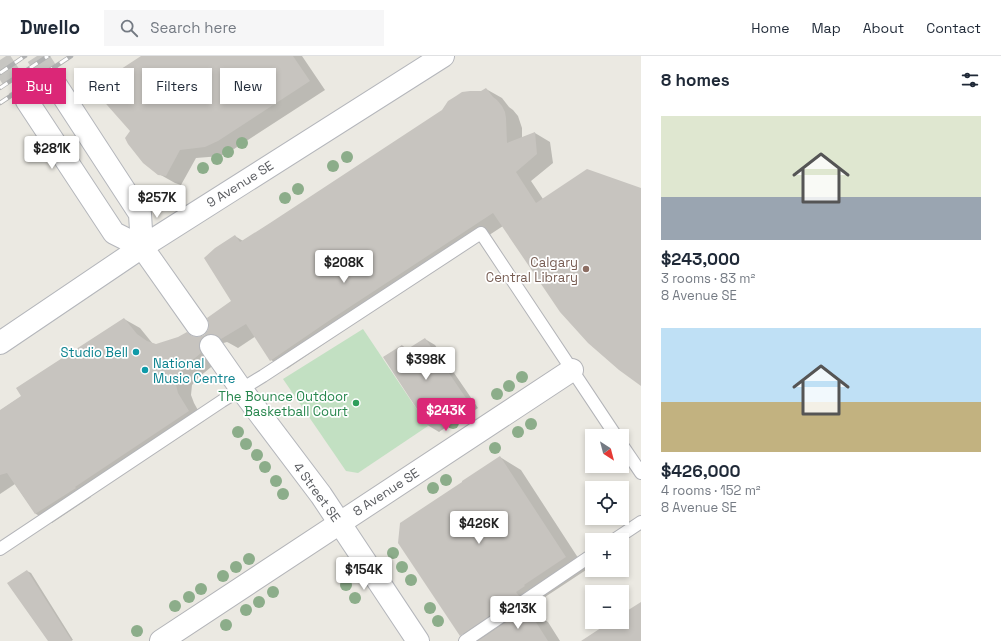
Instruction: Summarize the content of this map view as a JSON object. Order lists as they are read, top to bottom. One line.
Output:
{"streets":{"main road":["9 Avenue SE","4 Street SE","8 Avenue SE"]},"crossings":[["4 Street SE","8 Avenue SE"]],"places":["Calgary Central Library","Studio Bell","National Music Centre","The Bounce Outdoor Basketball Court"],"north":"bottom right","page":{"header":"Dwello","search":"Search here","nav":["Home","Map","About","Contact"],"heading":"8 homes","chip":["Buy","Rent","Filters","New"],"list":[{"name":"$243,000","note":"3 rooms · 83 m² · 8 Avenue SE"},{"name":"$426,000","note":"4 rooms · 152 m² · 8 Avenue SE"}],"price":["$281K","$257K","$208K","$398K","$243K","$426K","$154K","$213K"],"map_buttons":["+","−"]}}
